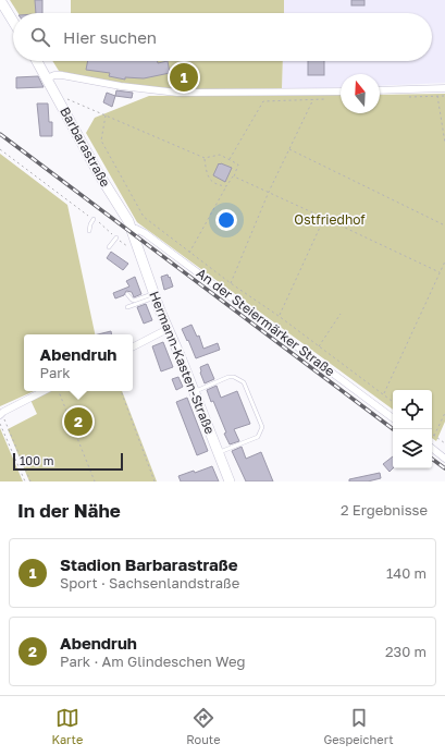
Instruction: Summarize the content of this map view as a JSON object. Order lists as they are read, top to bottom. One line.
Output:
{"streets":{"street":["Barbarastraße","An der Steiermärker Straße","Hermann-Kasten-Straße"]},"crossings":[["Barbarastraße","An der Steiermärker Straße"],["Barbarastraße","Hermann-Kasten-Straße"]],"parks":["Ostfriedhof"],"scale_bar":"100 m","north":"top","page":{"search":"Hier suchen","pins":["1","2"],"popup":["Abendruh","Park"],"scale":"100 m","heading":["In der Nähe","2 Ergebnisse"],"list":[{"mark":"1","name":"Stadion Barbarastraße","note":"Sport · Sachsenlandstraße","value":"140 m"},{"mark":"2","name":"Abendruh","note":"Park · Am Glindeschen Weg","value":"230 m"}],"nav":["Karte","Route","Gespeichert"]}}
